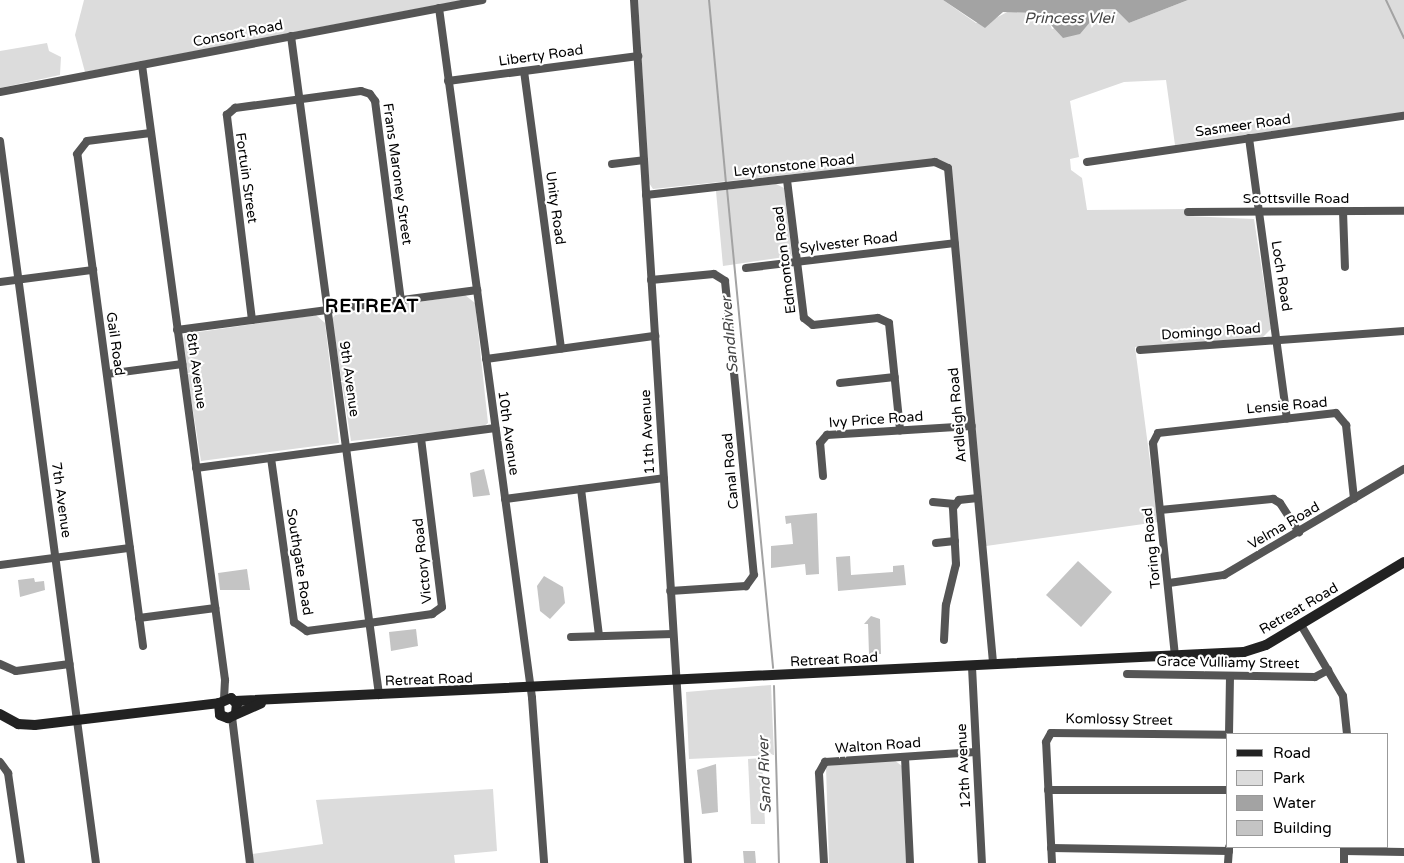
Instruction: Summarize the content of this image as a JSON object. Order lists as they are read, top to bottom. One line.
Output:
{"streets":{"main road":["Retreat Road"],"street":["Consort Road","Liberty Road","Sasmeer Road","Leytonstone Road","Frans Maroney Street","Fortuin Street","Scottsville Road","Unity Road","Sylvester Road","Edmonton Road","Loch Road","Domingo Road","Gail Road","8th Avenue","9th Avenue","Lensie Road","Ardleigh Road","Ivy Price Road","11th Avenue","10th Avenue","Canal Road","7th Avenue","Velma Road","Toring Road","Victory Road","Southgate Road","Grace Vulliamy Street","Komlossy Street","Walton Road","12th Avenue"]},"crossings":[["Consort Road","8th Avenue"],["Consort Road","9th Avenue"],["Consort Road","10th Avenue"],["Liberty Road","Unity Road"],["Liberty Road","11th Avenue"],["Liberty Road","10th Avenue"],["Sasmeer Road","Loch Road"],["Leytonstone Road","Edmonton Road"],["Leytonstone Road","Ardleigh Road"],["Leytonstone Road","11th Avenue"],["Frans Maroney Street","Fortuin Street"],["Frans Maroney Street","9th Avenue"],["Fortuin Street","9th Avenue"],["Scottsville Road","Loch Road"],["Sylvester Road","Edmonton Road"],["Sylvester Road","Ardleigh Road"],["Edmonton Road","Ivy Price Road"],["Loch Road","Domingo Road"],["Loch Road","Lensie Road"],["Gail Road","8th Avenue"],["8th Avenue","Retreat Road"],["9th Avenue","Victory Road"],["9th Avenue","Southgate Road"],["9th Avenue","Retreat Road"],["Lensie Road","Velma Road"],["Lensie Road","Toring Road"],["Ardleigh Road","Ivy Price Road"],["Ardleigh Road","Retreat Road"],["11th Avenue","Canal Road"],["11th Avenue","Retreat Road"],["10th Avenue","Retreat Road"],["7th Avenue","Retreat Road"],["Velma Road","Toring Road"],["Toring Road","Retreat Road"],["Victory Road","Southgate Road"],["Retreat Road","12th Avenue"],["Walton Road","12th Avenue"]],"districts":["RETREAT"],"water":["Princess Vlei","Sand River"],"legend":["Road","Park","Water","Building"]}
